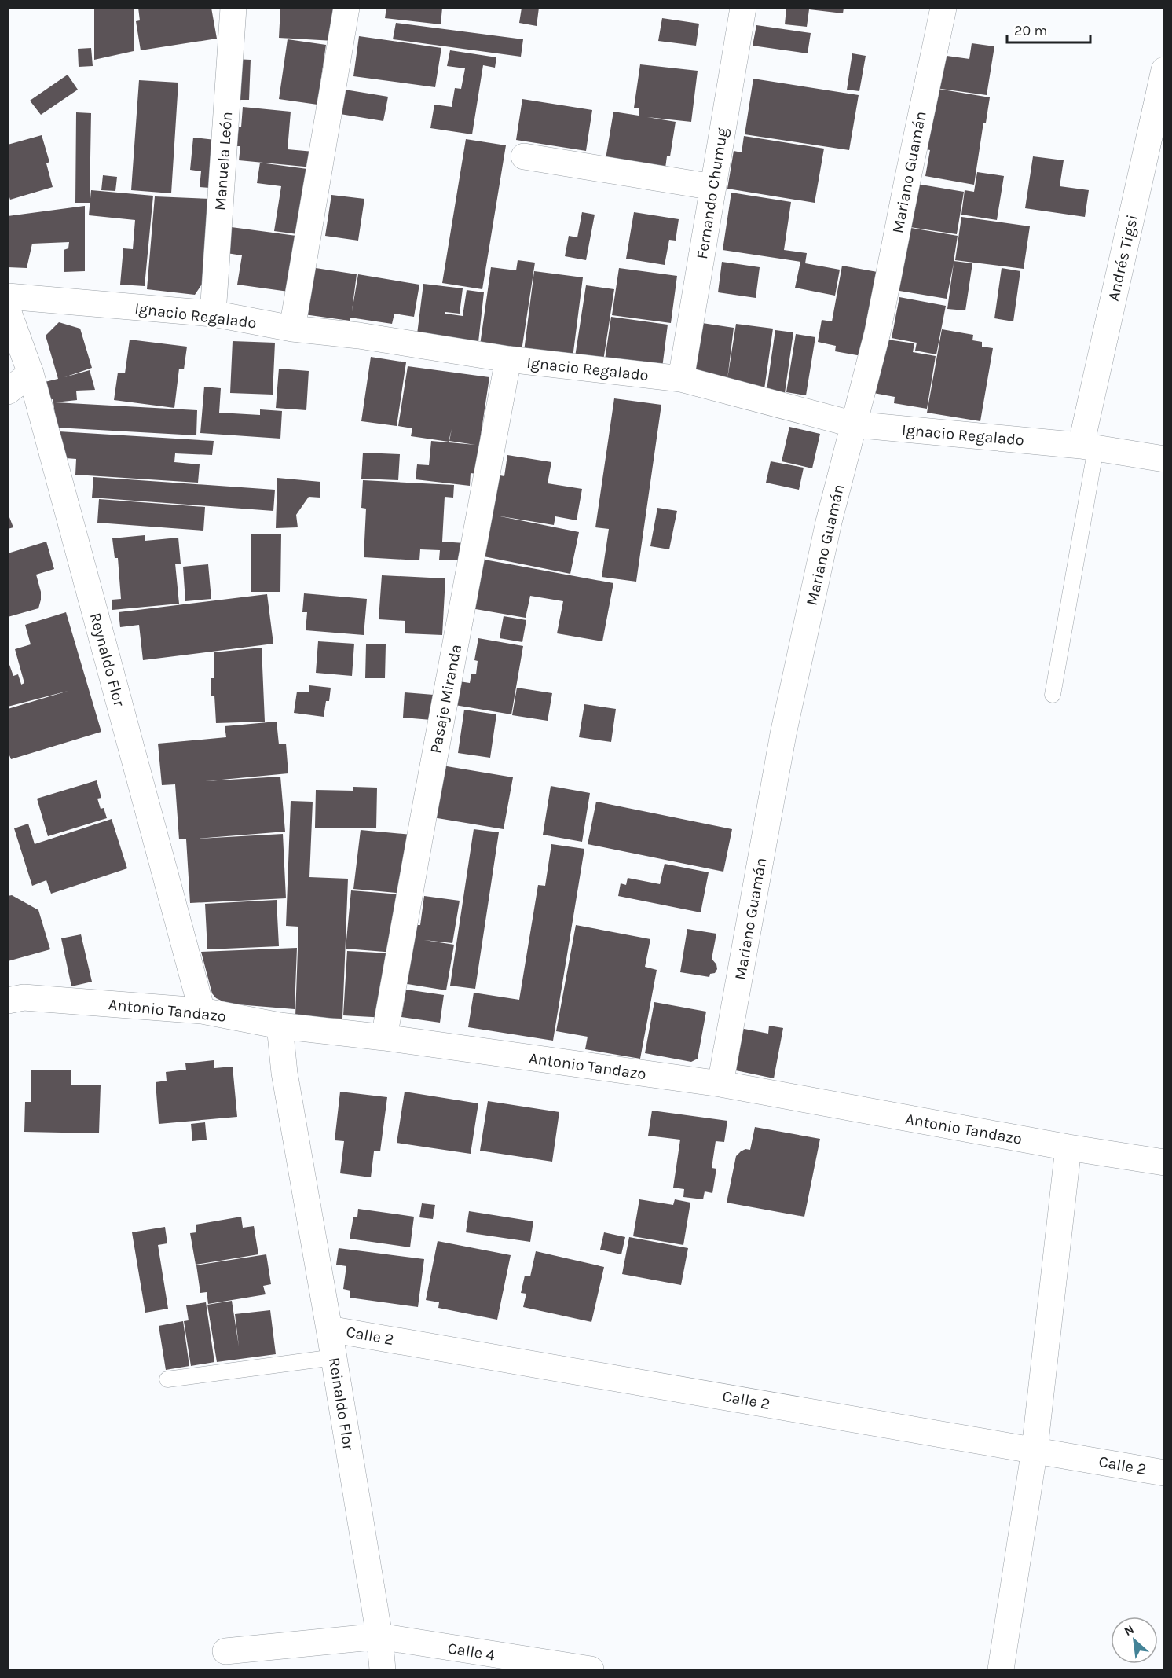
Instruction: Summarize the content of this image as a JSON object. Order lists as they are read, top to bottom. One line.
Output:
{"streets":{"street":["Manuela León","Mariano Guamán","Fernando Chumug","Andrés Tigsi","Ignacio Regalado","Reynaldo Flor","Pasaje Miranda","Antonio Tandazo","Calle 2","Reinaldo Flor","Calle 4"]},"crossings":[["Manuela León","Ignacio Regalado"],["Mariano Guamán","Ignacio Regalado"],["Mariano Guamán","Antonio Tandazo"],["Fernando Chumug","Ignacio Regalado"],["Andrés Tigsi","Ignacio Regalado"],["Ignacio Regalado","Pasaje Miranda"],["Reynaldo Flor","Antonio Tandazo"],["Pasaje Miranda","Antonio Tandazo"],["Antonio Tandazo","Reinaldo Flor"],["Calle 2","Reinaldo Flor"],["Reinaldo Flor","Calle 4"]],"scale_bar":"20 m","north":"top left"}
